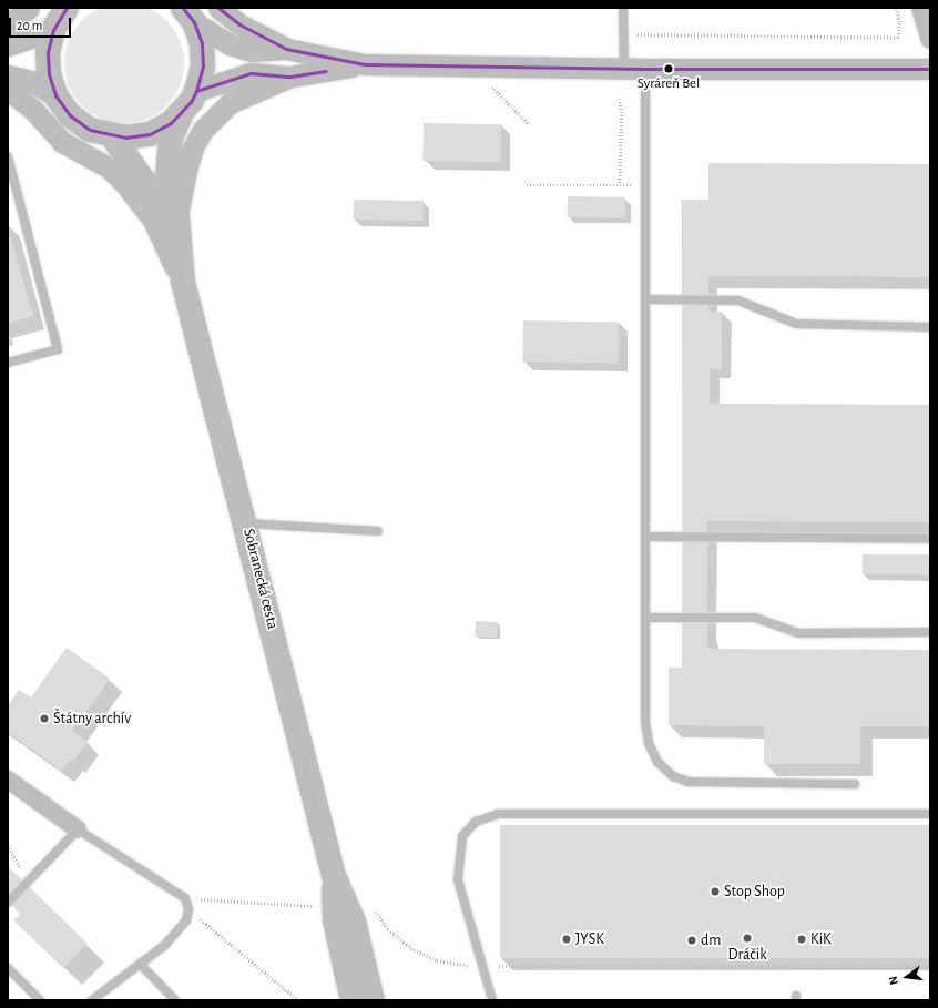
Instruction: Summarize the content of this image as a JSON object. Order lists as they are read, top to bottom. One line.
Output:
{"streets":{"main road":["Sobranecká cesta"]},"places":["Syráreň Bel","Štátny archív","Stop Shop","Dráčik","JYSK","KiK","dm"],"scale_bar":"20 m","north":"left"}
